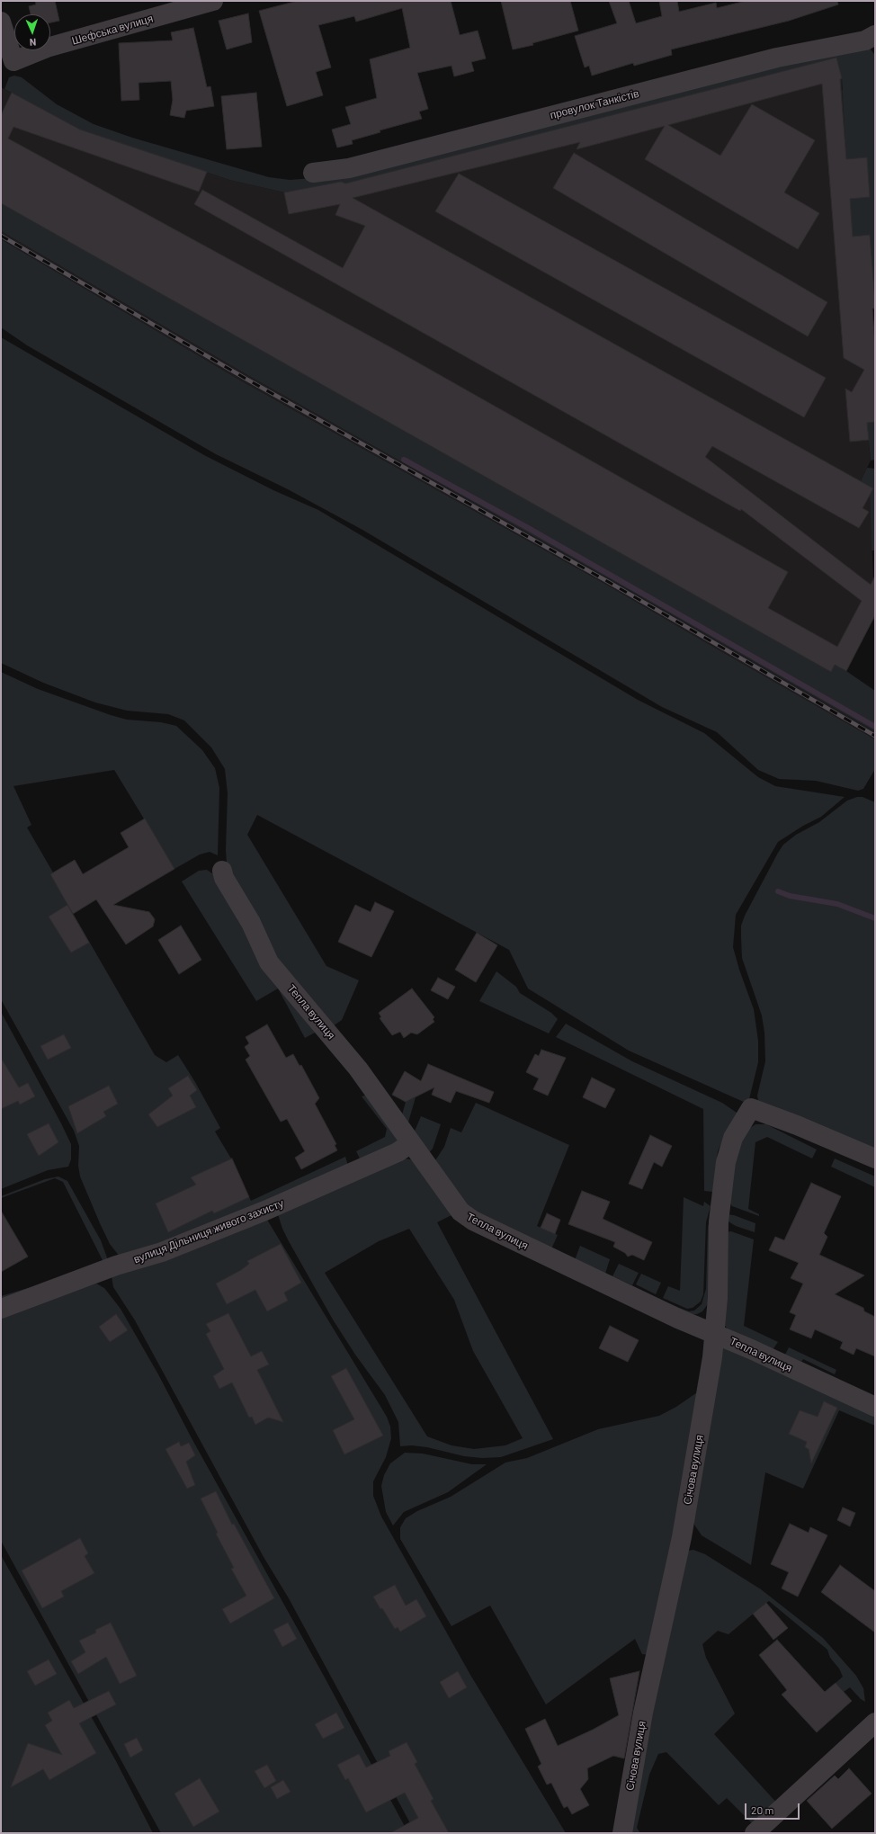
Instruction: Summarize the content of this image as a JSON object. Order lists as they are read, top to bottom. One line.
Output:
{"streets":{"street":["Шефська вулиця","провулок Танкістів","Тепла вулиця","вулиця Дільниця живого захисту","Січова вулиця"]},"crossings":[["Тепла вулиця","вулиця Дільниця живого захисту"],["Тепла вулиця","Січова вулиця"]],"scale_bar":"20 m","north":"bottom"}
